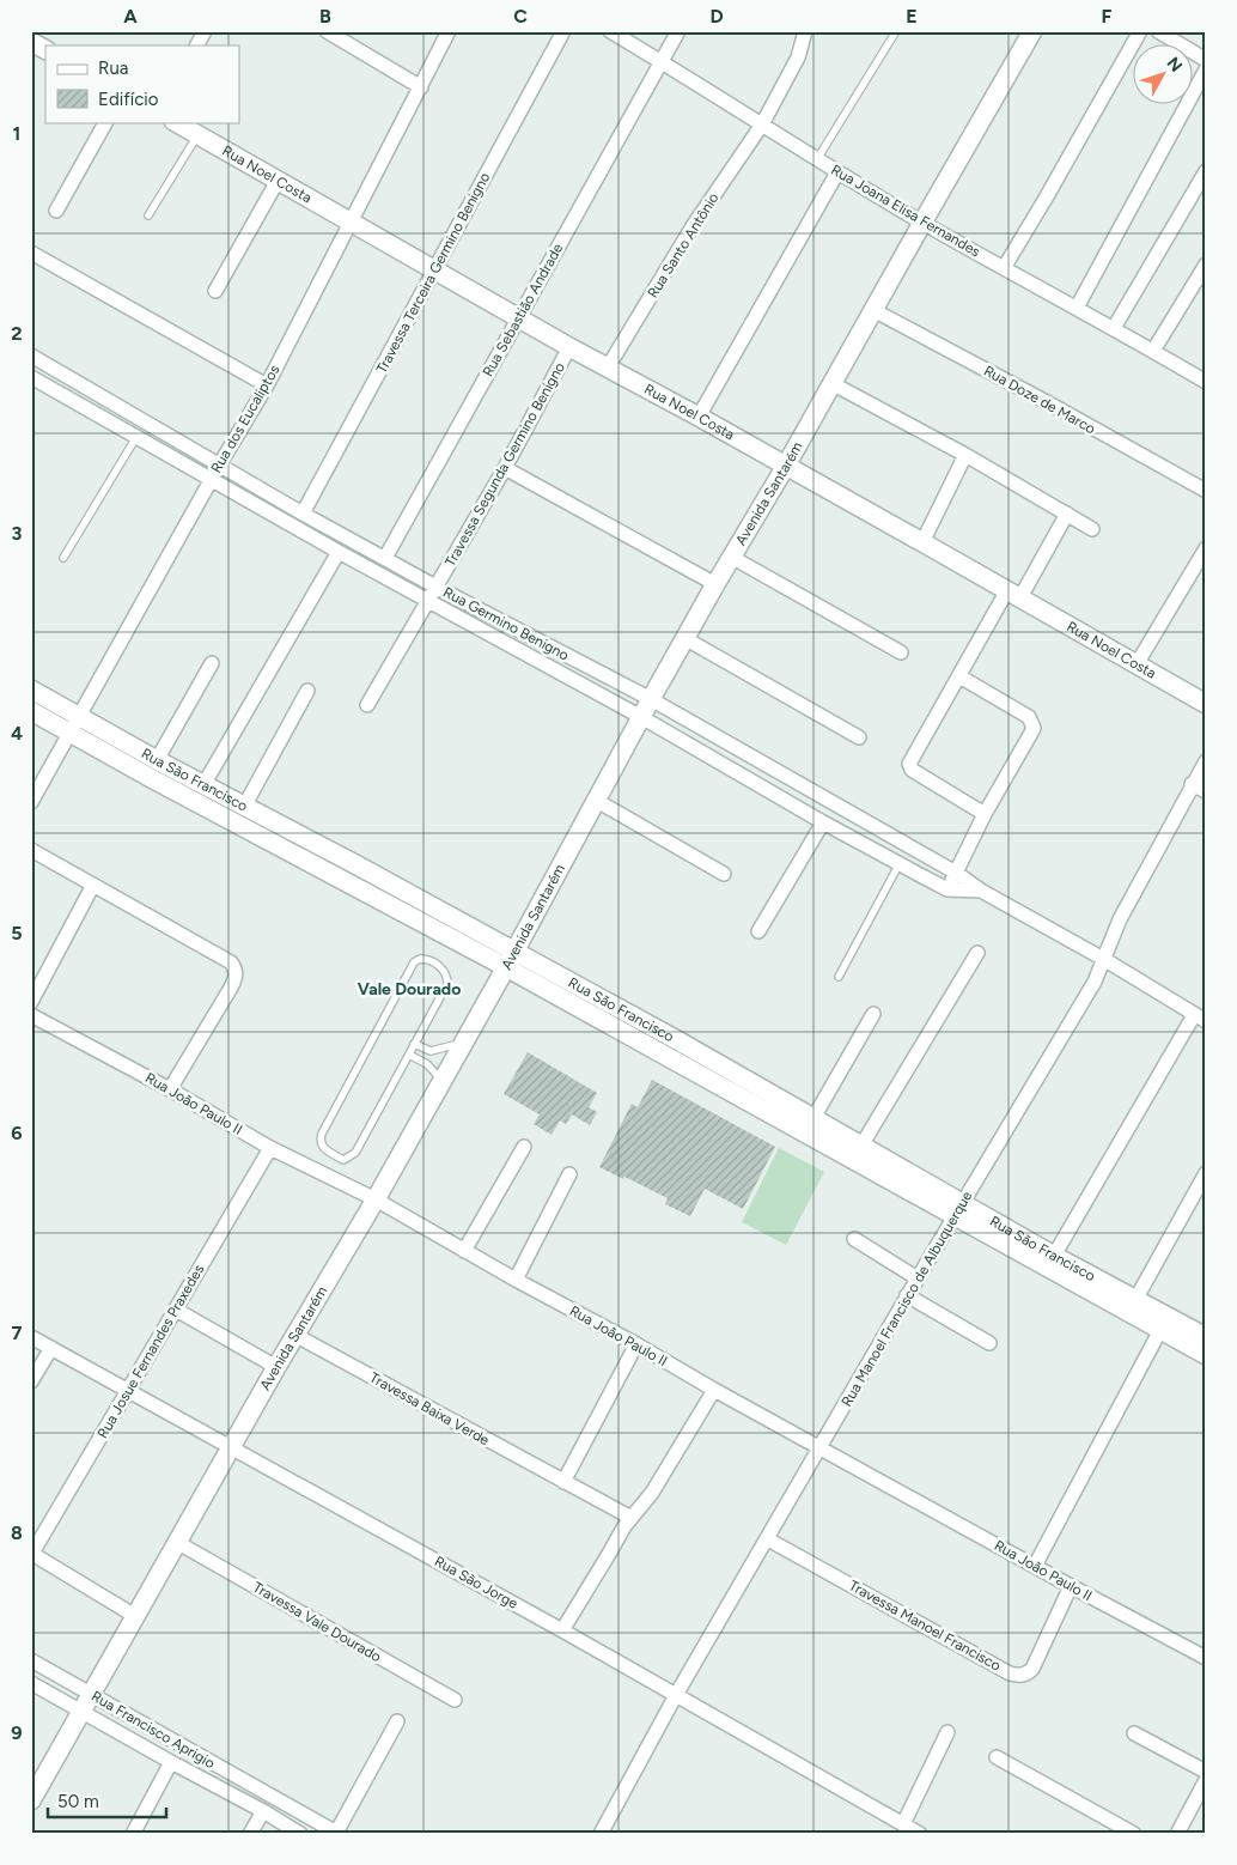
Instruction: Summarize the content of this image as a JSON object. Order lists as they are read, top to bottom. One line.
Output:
{"streets":{"street":["Rua Noel Costa","Rua Joana Elisa Fernandes","Rua Santo Antônio","Travessa Terceira Germino Benigno","Rua Sebastião Andrade","Rua Doze de Marco","Rua dos Eucaliptos","Travessa Segunda Germino Benigno","Avenida Santarém","Rua Germino Benigno","Rua São Francisco","Rua João Paulo II","Rua Manoel Francisco de Albuquerque","Rua Josue Fernandes Praxedes","Travessa Baixa Verde","Rua São Jorge","Travessa Vale Dourado","Travessa Manoel Francisco","Rua Francisco Aprigio"]},"crossings":[["Rua Noel Costa","Rua Santo Antônio"],["Rua Noel Costa","Travessa Terceira Germino Benigno"],["Rua Noel Costa","Rua Sebastião Andrade"],["Rua Noel Costa","Rua dos Eucaliptos"],["Rua Noel Costa","Travessa Segunda Germino Benigno"],["Rua Noel Costa","Avenida Santarém"],["Rua Joana Elisa Fernandes","Rua Santo Antônio"],["Rua Joana Elisa Fernandes","Rua Sebastião Andrade"],["Rua Joana Elisa Fernandes","Avenida Santarém"],["Travessa Terceira Germino Benigno","Rua Germino Benigno"],["Rua Sebastião Andrade","Rua Germino Benigno"],["Rua Doze de Marco","Avenida Santarém"],["Rua dos Eucaliptos","Rua Germino Benigno"],["Rua dos Eucaliptos","Rua São Francisco"],["Travessa Segunda Germino Benigno","Rua Germino Benigno"],["Avenida Santarém","Rua Germino Benigno"],["Avenida Santarém","Rua São Francisco"],["Avenida Santarém","Rua João Paulo II"],["Avenida Santarém","Travessa Baixa Verde"],["Avenida Santarém","Rua São Jorge"],["Avenida Santarém","Travessa Vale Dourado"],["Avenida Santarém","Rua Francisco Aprigio"],["Rua Germino Benigno","Rua Manoel Francisco de Albuquerque"],["Rua São Francisco","Rua Manoel Francisco de Albuquerque"],["Rua João Paulo II","Rua Manoel Francisco de Albuquerque"],["Rua João Paulo II","Rua Josue Fernandes Praxedes"],["Rua João Paulo II","Travessa Manoel Francisco"],["Rua Manoel Francisco de Albuquerque","Rua São Jorge"],["Rua Manoel Francisco de Albuquerque","Travessa Manoel Francisco"],["Rua Josue Fernandes Praxedes","Rua São Jorge"]],"districts":["Vale Dourado"],"legend":["Rua","Edifício"],"scale_bar":"50 m","north":"top right","grid":{"columns":["A","B","C","D","E","F"],"rows":["1","2","3","4","5","6","7","8","9"]}}
